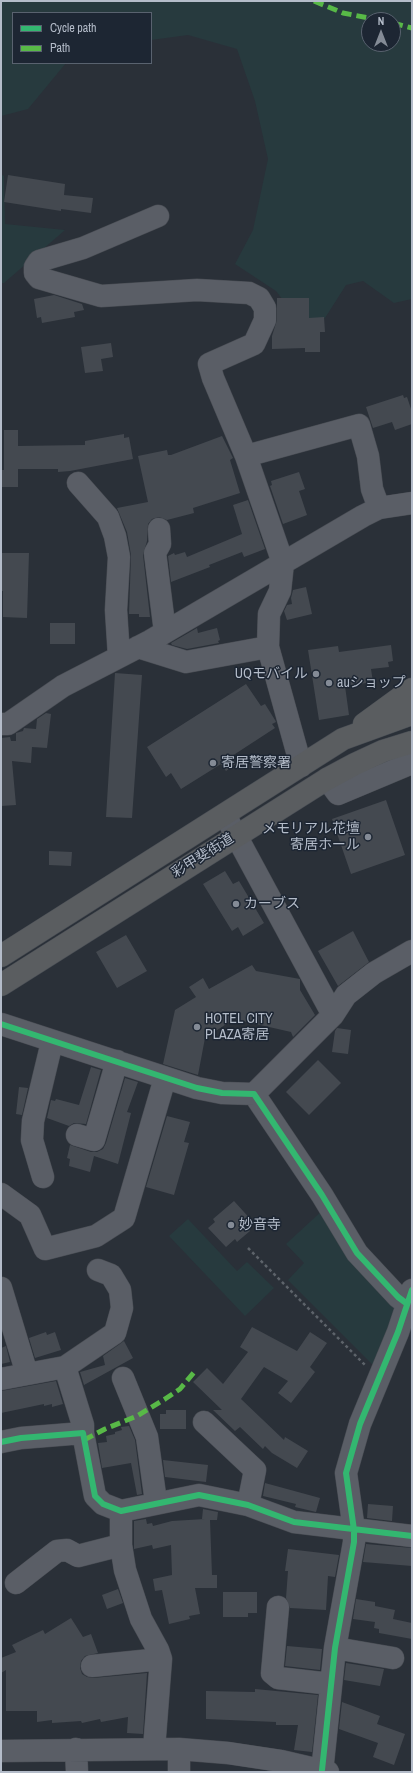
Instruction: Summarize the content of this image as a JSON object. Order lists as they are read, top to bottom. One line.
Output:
{"streets":{"highway":["彩甲斐街道"]},"places":["UQモバイル","auショップ","寄居警察署","メモリアル花壇 寄居ホール","カーブス","HOTEL CITY PLAZA寄居","妙音寺"],"legend":["Cycle path","Path"],"north":"top"}
